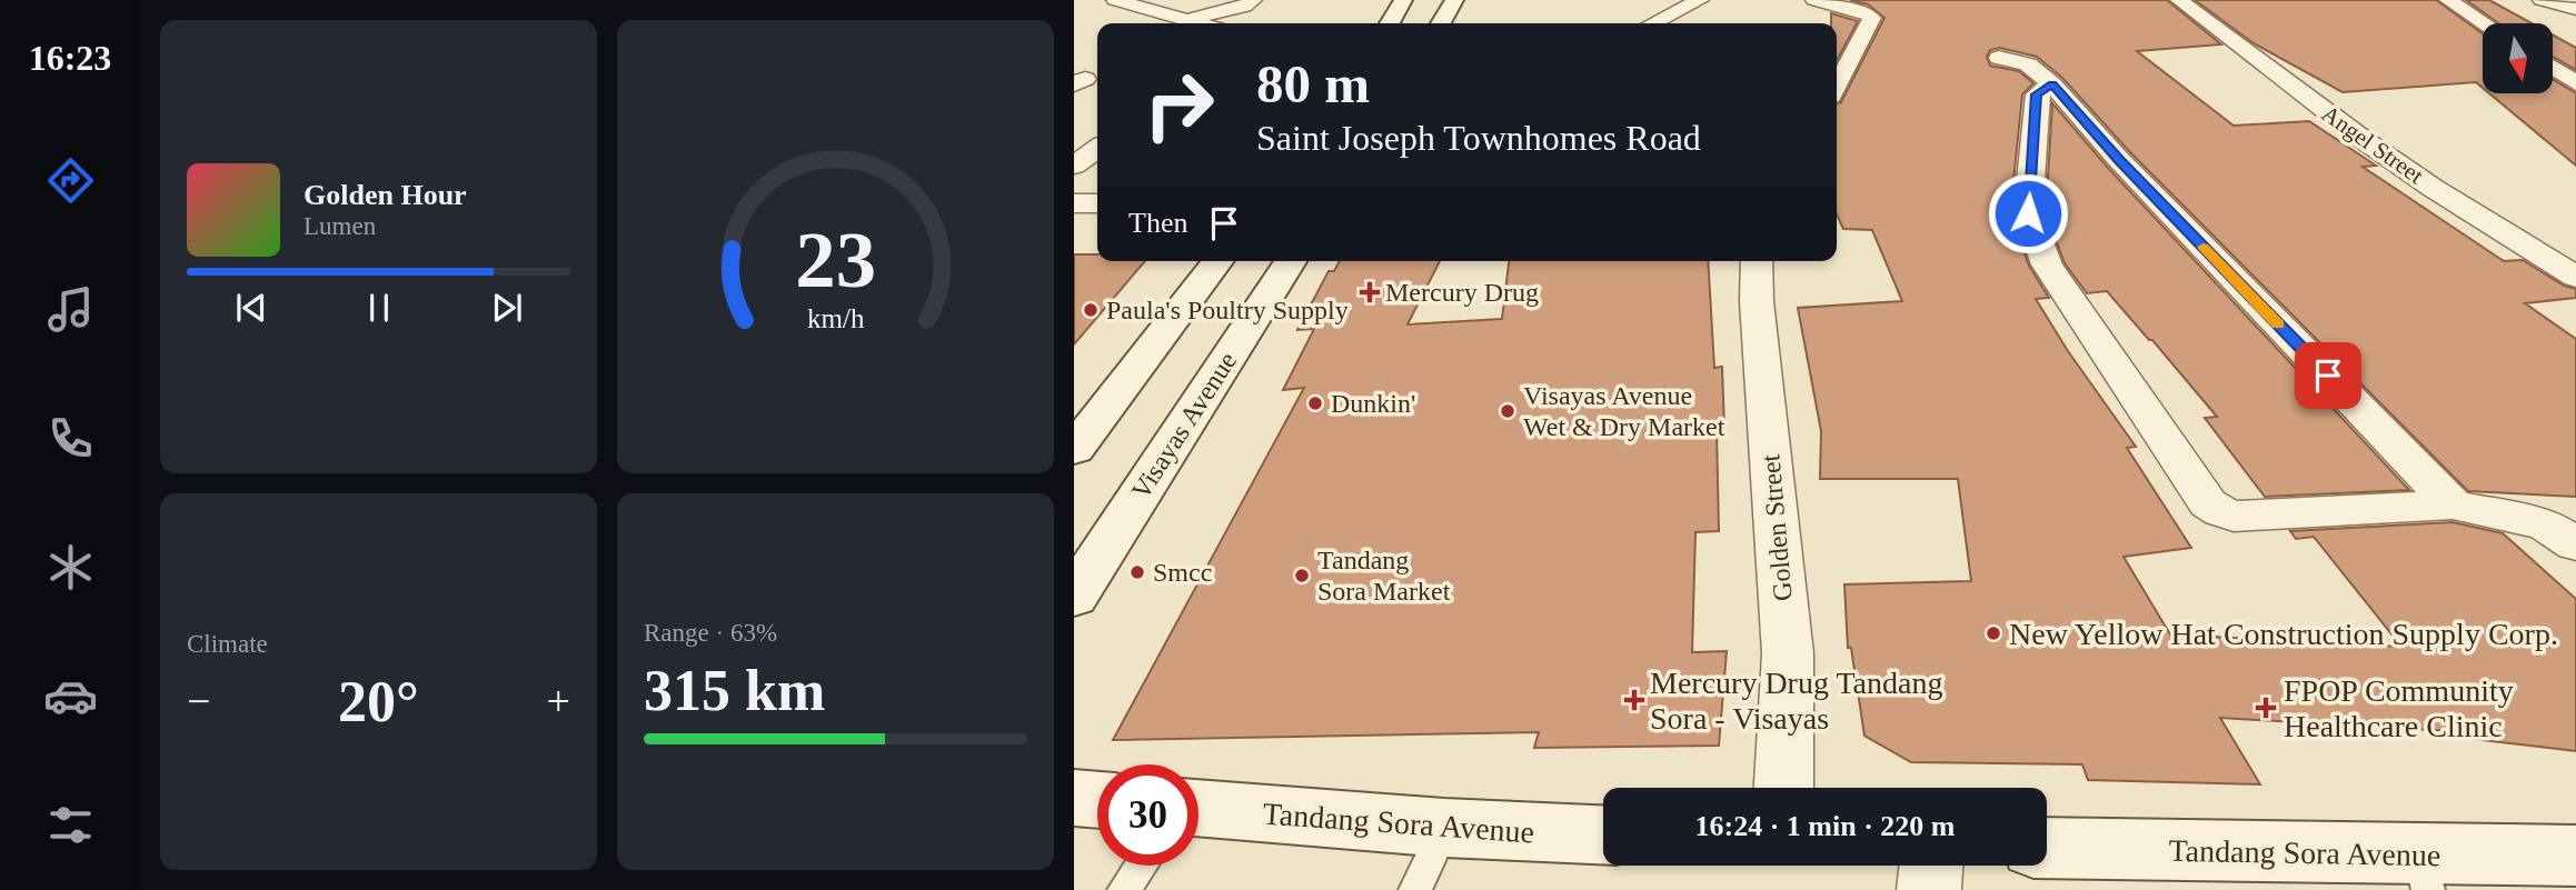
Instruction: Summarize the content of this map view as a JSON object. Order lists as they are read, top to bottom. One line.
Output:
{"streets":{"main road":["Visayas Avenue","Tandang Sora Avenue"],"street":["Angel Street","Golden Street"]},"places":{"health":["Mercury Drug","Mercury Drug Tandang Sora - Visayas","FPOP Community Healthcare Clinic"],"other":["Paula's Poultry Supply","Dunkin'","Visayas Avenue Wet & Dry Market","Smcc","Tandang Sora Market","New Yellow Hat Construction Supply Corp."]},"north":"bottom","page":{"tabs":"16:23","turn":["80 m","Saint Joseph Townhomes Road"],"song":["Golden Hour","Lumen"],"then":"Then","tile":["Climate",["Range · 63%","315 km"]],"heat":["−","20°","+"],"limit":"30","trip":"16:24 · 1 min · 220 m","gauge":["23","km/h"]}}
